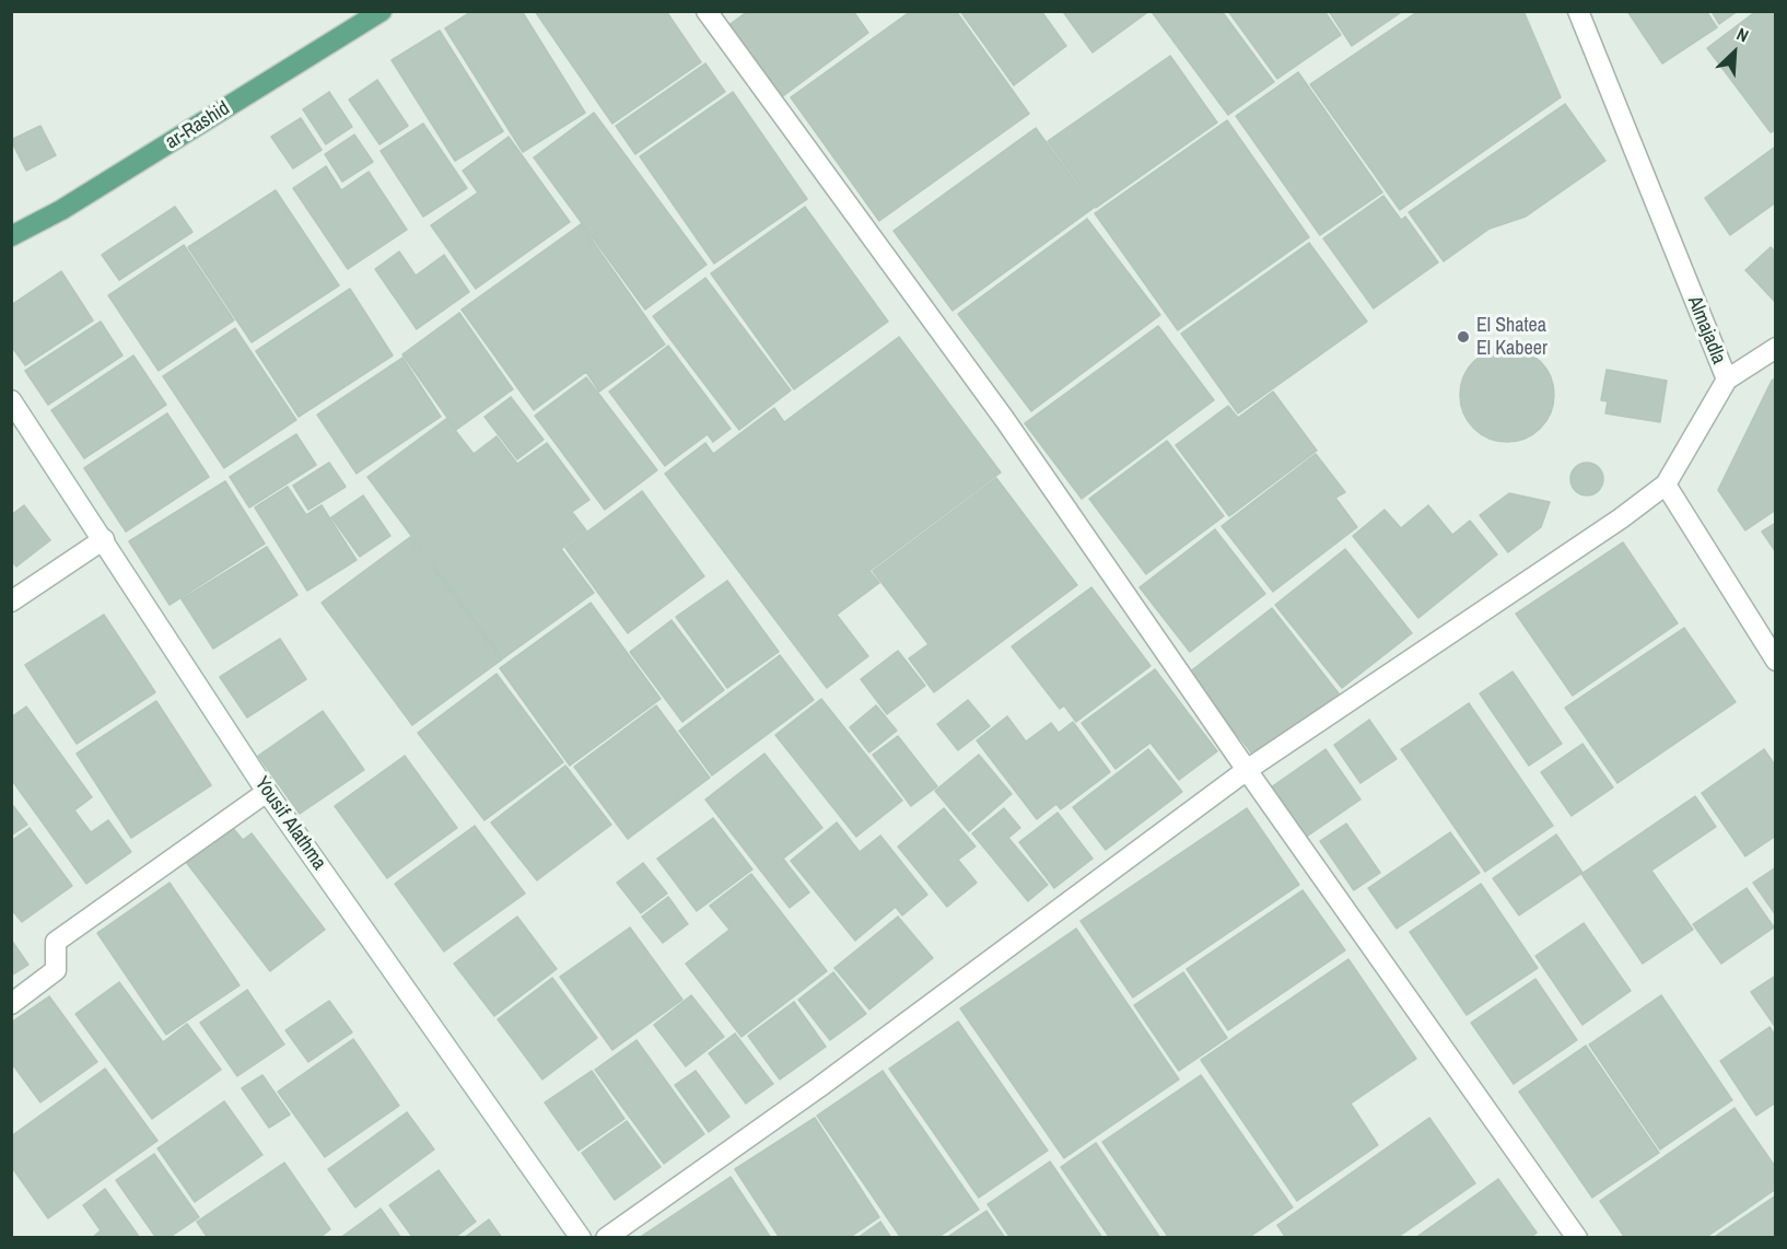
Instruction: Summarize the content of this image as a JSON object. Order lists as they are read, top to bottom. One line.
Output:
{"streets":{"main road":["ar-Rashid"],"street":["Almajadla","Yousif Alathma"]},"places":["El Shatea El Kabeer"],"north":"top right"}
